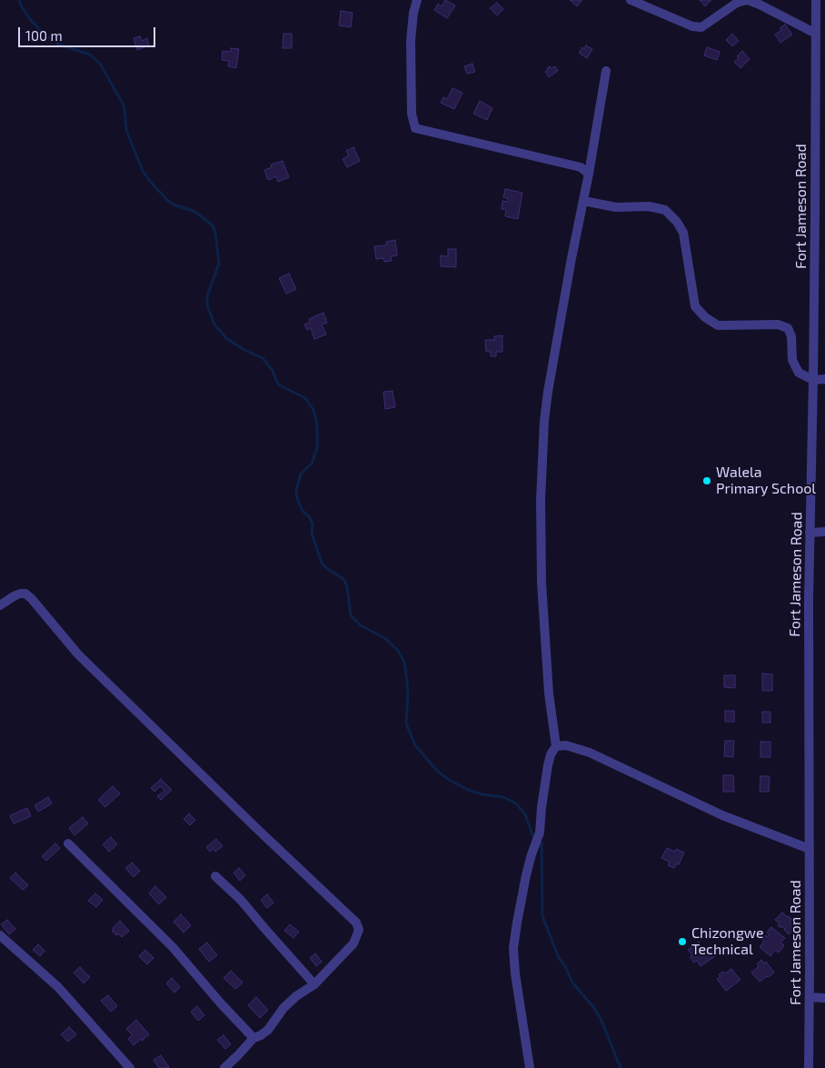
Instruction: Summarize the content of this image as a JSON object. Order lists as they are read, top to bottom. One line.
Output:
{"streets":{"street":["Fort Jameson Road"]},"places":["Walela Primary School","Chizongwe Technical"],"scale_bar":"100 m"}
